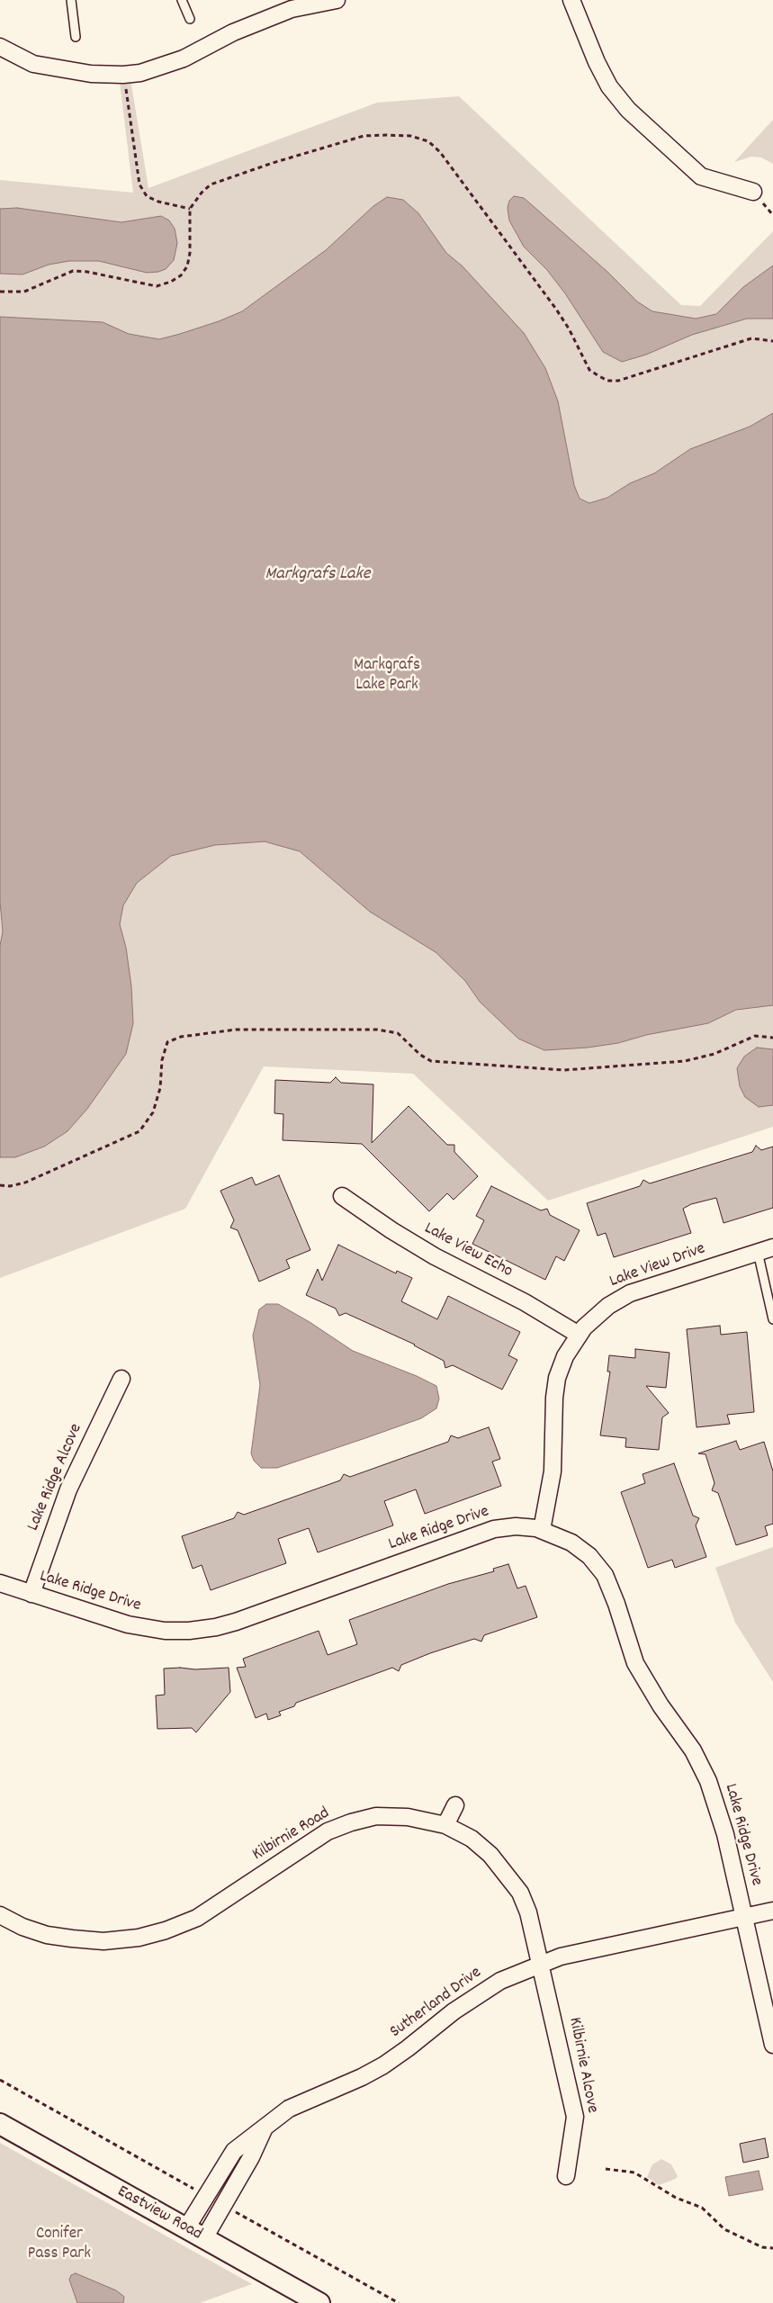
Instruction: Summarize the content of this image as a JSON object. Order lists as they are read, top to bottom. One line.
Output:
{"streets":{"street":["Lake View Echo","Lake View Drive","Lake Ridge Alcove","Lake Ridge Drive","Kilbirnie Road","Sutherland Drive","Kilbirnie Alcove","Eastview Road"]},"crossings":[["Lake View Echo","Lake View Drive"],["Lake View Drive","Lake Ridge Drive"],["Lake Ridge Alcove","Lake Ridge Drive"],["Lake Ridge Drive","Sutherland Drive"],["Kilbirnie Road","Sutherland Drive"],["Kilbirnie Road","Kilbirnie Alcove"],["Sutherland Drive","Kilbirnie Alcove"],["Sutherland Drive","Eastview Road"]],"water":["Markgrafs Lake"],"parks":["Markgrafs Lake Park","Conifer Pass Park"]}
